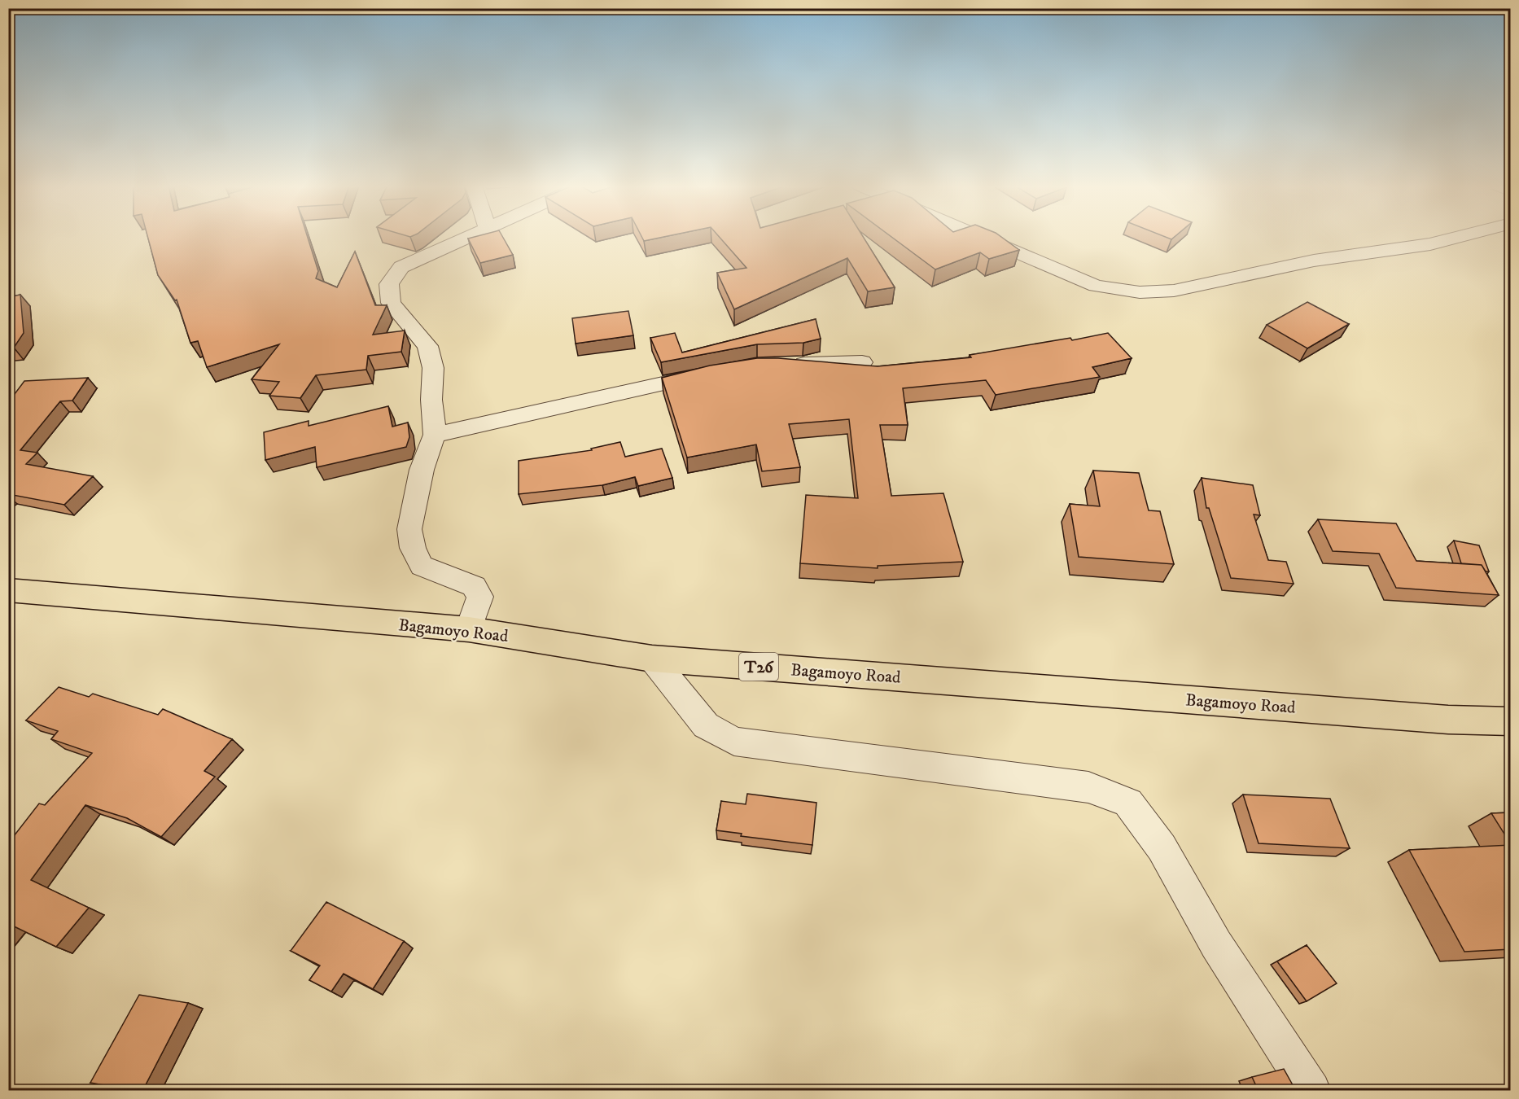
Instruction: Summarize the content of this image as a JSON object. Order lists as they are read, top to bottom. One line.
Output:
{"streets":{"highway":["Bagamoyo Road","T26"]}}
